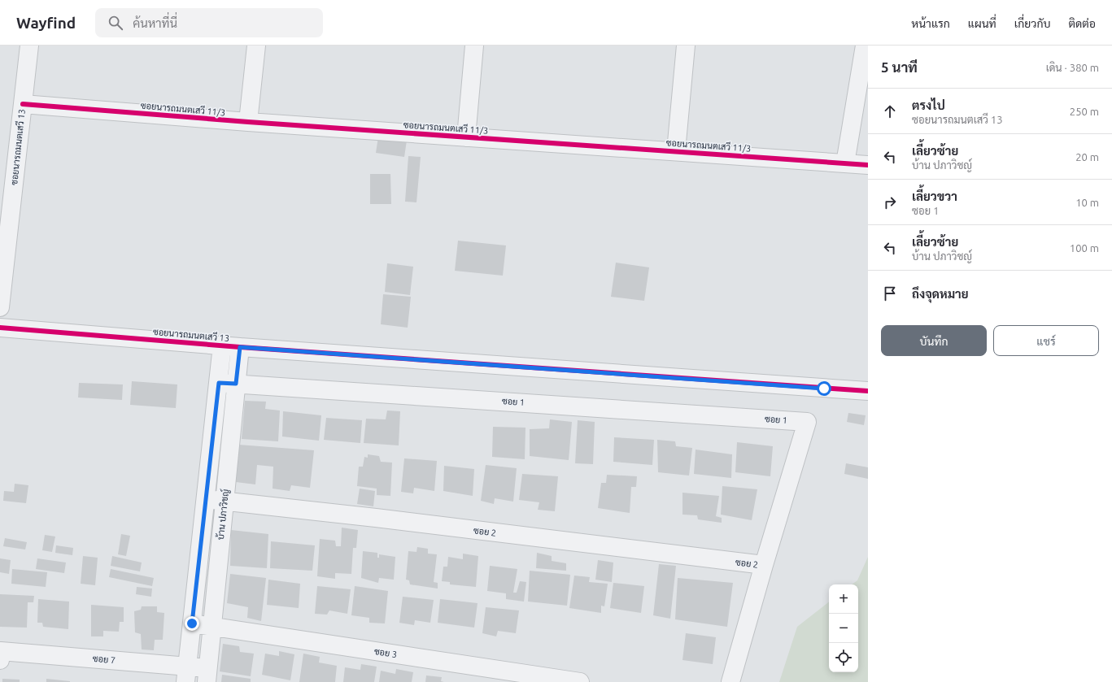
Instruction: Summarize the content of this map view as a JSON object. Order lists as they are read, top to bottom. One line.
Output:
{"streets":{"street":["ซอยนารถมนตเสวี 11/3","ซอยนารถมนตเสวี 13","ซอย 1","บ้าน ปภาวิชญ์","ซอย 2","ซอย 3","ซอย 7"]},"crossings":[["ซอยนารถมนตเสวี 11/3","ซอยนารถมนตเสวี 13"],["ซอยนารถมนตเสวี 13","บ้าน ปภาวิชญ์"],["ซอย 1","บ้าน ปภาวิชญ์"],["ซอย 1","ซอย 2"],["บ้าน ปภาวิชญ์","ซอย 2"],["บ้าน ปภาวิชญ์","ซอย 3"],["บ้าน ปภาวิชญ์","ซอย 7"]],"page":{"header":"Wayfind","search":"ค้นหาที่นี่","nav":["หน้าแรก","แผนที่","เกี่ยวกับ","ติดต่อ"],"heading":["5 นาที","เดิน · 380 m"],"list":[["ตรงไป","ซอยนารถมนตเสวี 13","250 m"],["เลี้ยวซ้าย","บ้าน ปภาวิชญ์","20 m"],["เลี้ยวขวา","ซอย 1","10 m"],["เลี้ยวซ้าย","บ้าน ปภาวิชญ์","100 m"],"ถึงจุดหมาย"],"buttons":["บันทึก","แชร์"],"map_buttons":["+","−"]}}
